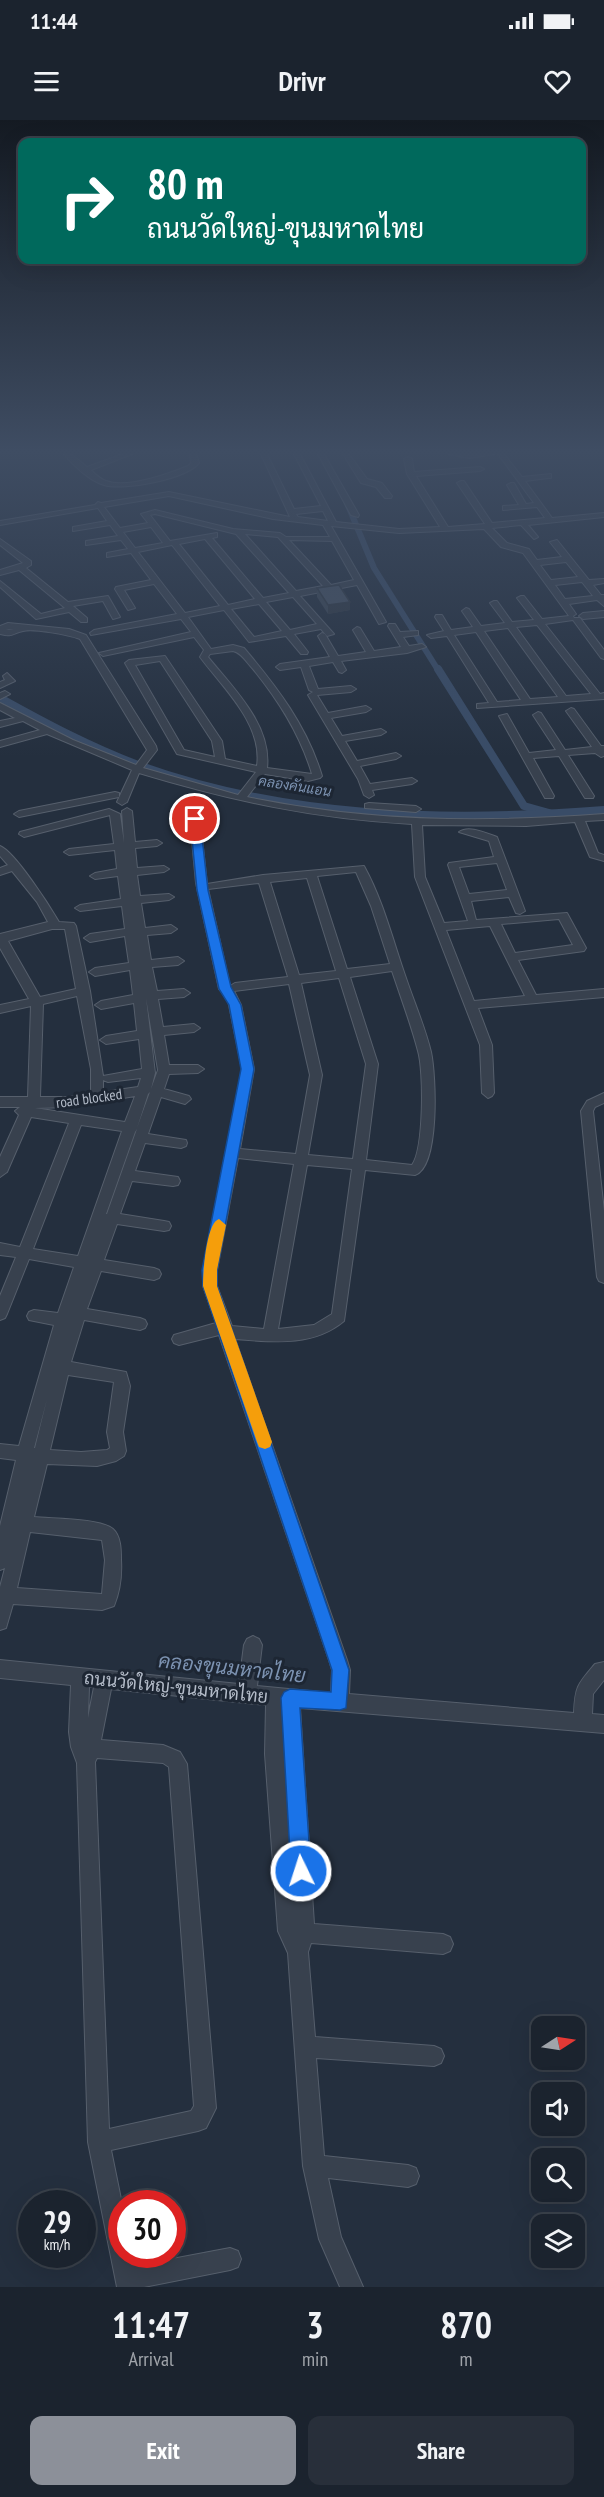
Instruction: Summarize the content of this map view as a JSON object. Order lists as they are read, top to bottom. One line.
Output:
{"streets":{"street":["road blocked","ถนนวัดใหญ่-ขุนมหาดไทย"]},"water":["คลองคันแอน","คลองขุนมหาดไทย"],"north":"right","page":{"status":"11:44","header":"Drivr","turn":["80 m","ถนนวัดใหญ่-ขุนมหาดไทย"],"speed":"29 km/h","limit":"30","eta":["11:47","Arrival","3","min","870","m"],"buttons":["Exit","Share"]}}
